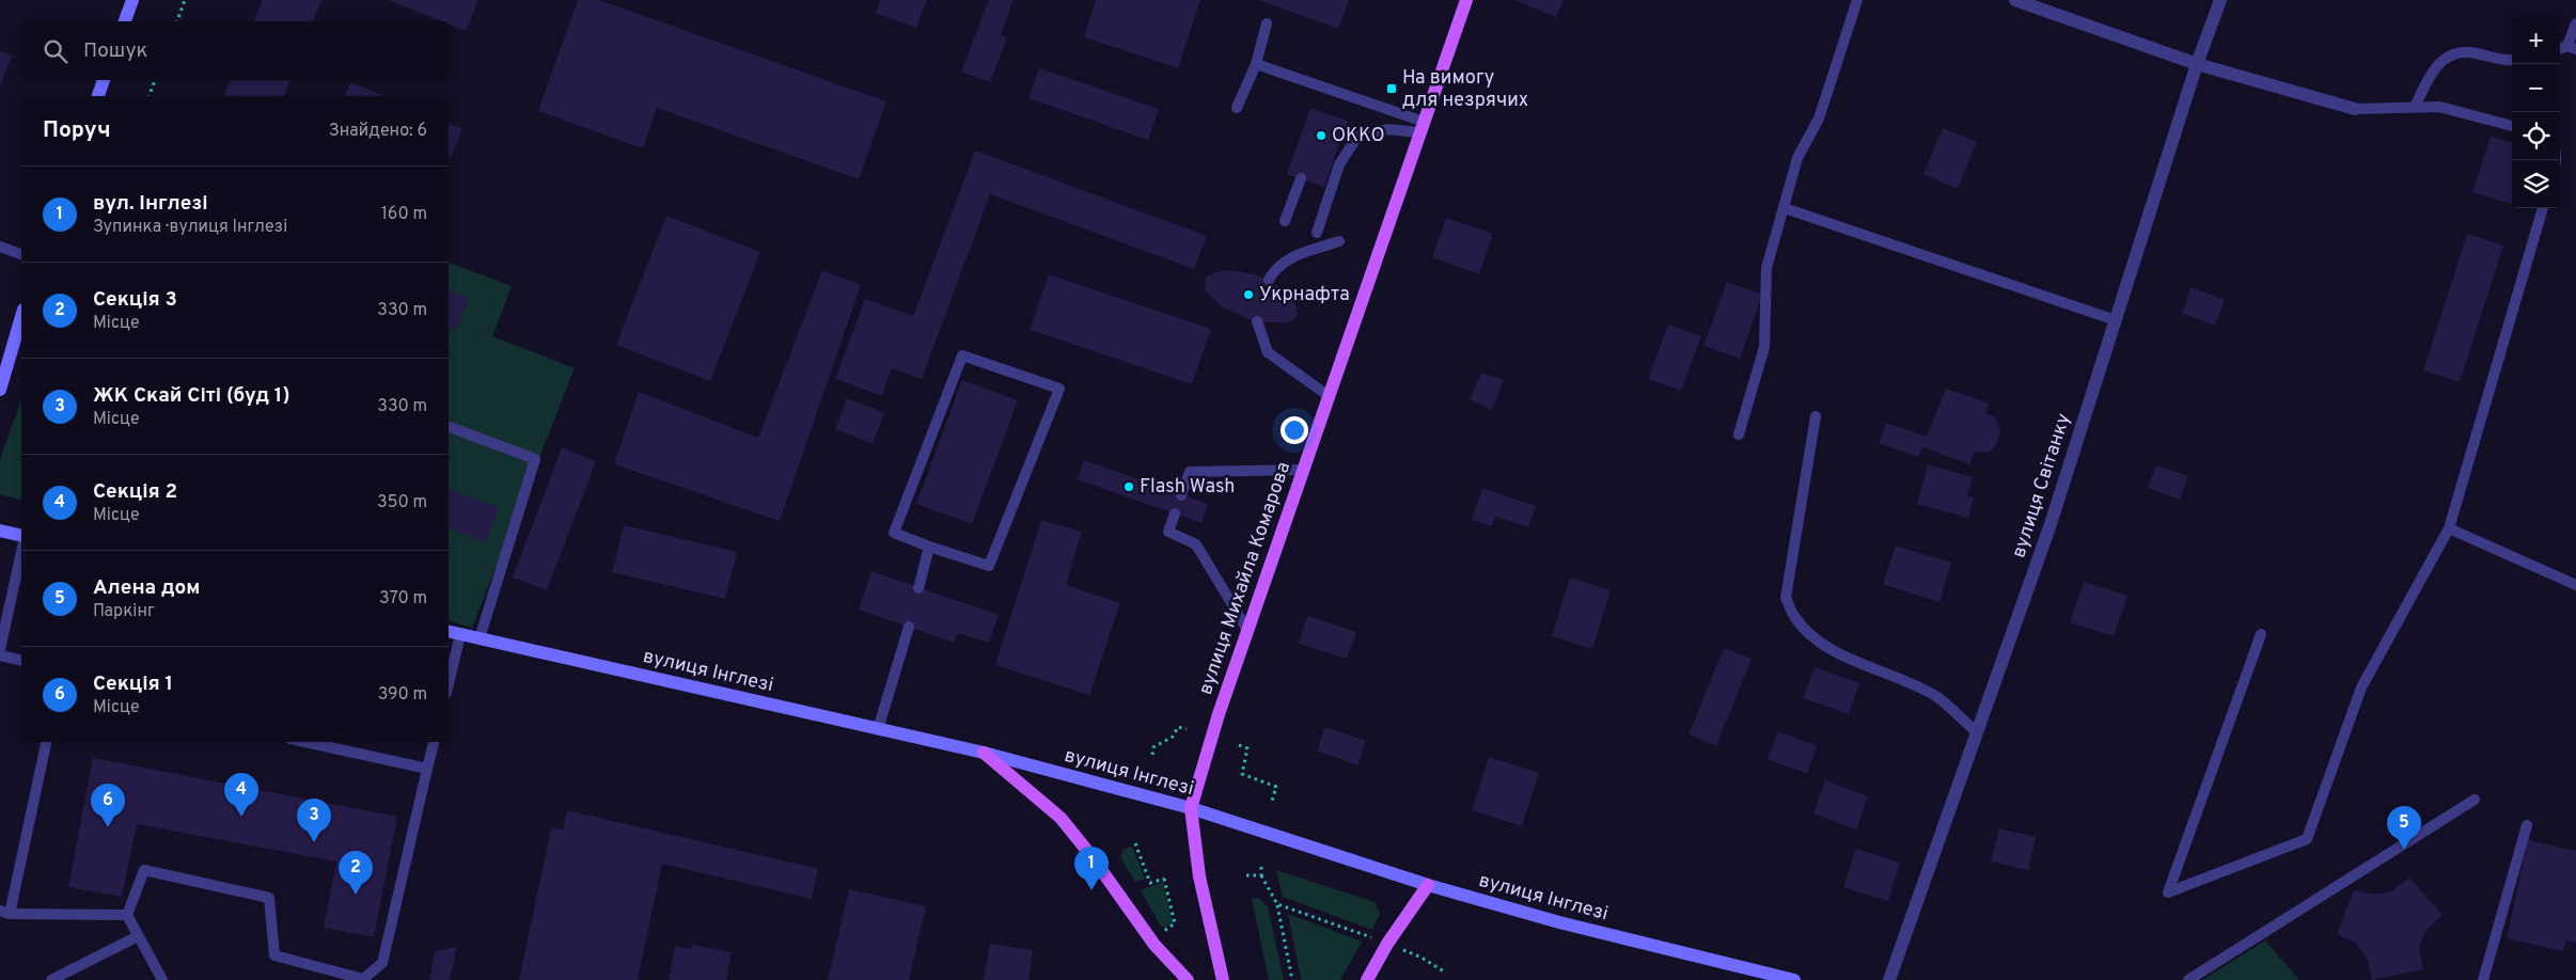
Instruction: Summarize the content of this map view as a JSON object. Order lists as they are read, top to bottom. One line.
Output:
{"streets":{"main road":["вулиця Михайла Комарова","вулиця Інглезі"],"street":["вулиця Світанку"]},"crossings":[["вулиця Михайла Комарова","вулиця Інглезі"]],"places":{"transit":["На вимогу для незрячих"],"other":["ОККО","Укрнафта","Flash Wash"]},"page":{"map_buttons":["+","−"],"search":"Пошук","heading":["Поруч","Знайдено: 6"],"list":[{"mark":"1","name":"вул. Інглезі","note":"Зупинка · вулиця Інглезі","value":"160 m"},{"mark":"2","name":"Секція 3","note":"Місце","value":"330 m"},{"mark":"3","name":"ЖК Скай Сіті (буд 1)","note":"Місце","value":"330 m"},{"mark":"4","name":"Секція 2","note":"Місце","value":"350 m"},{"mark":"5","name":"Алена дом","note":"Паркінг","value":"370 m"},{"mark":"6","name":"Секція 1","note":"Місце","value":"390 m"}],"pins":["4","6","3","5","1","2"]}}
